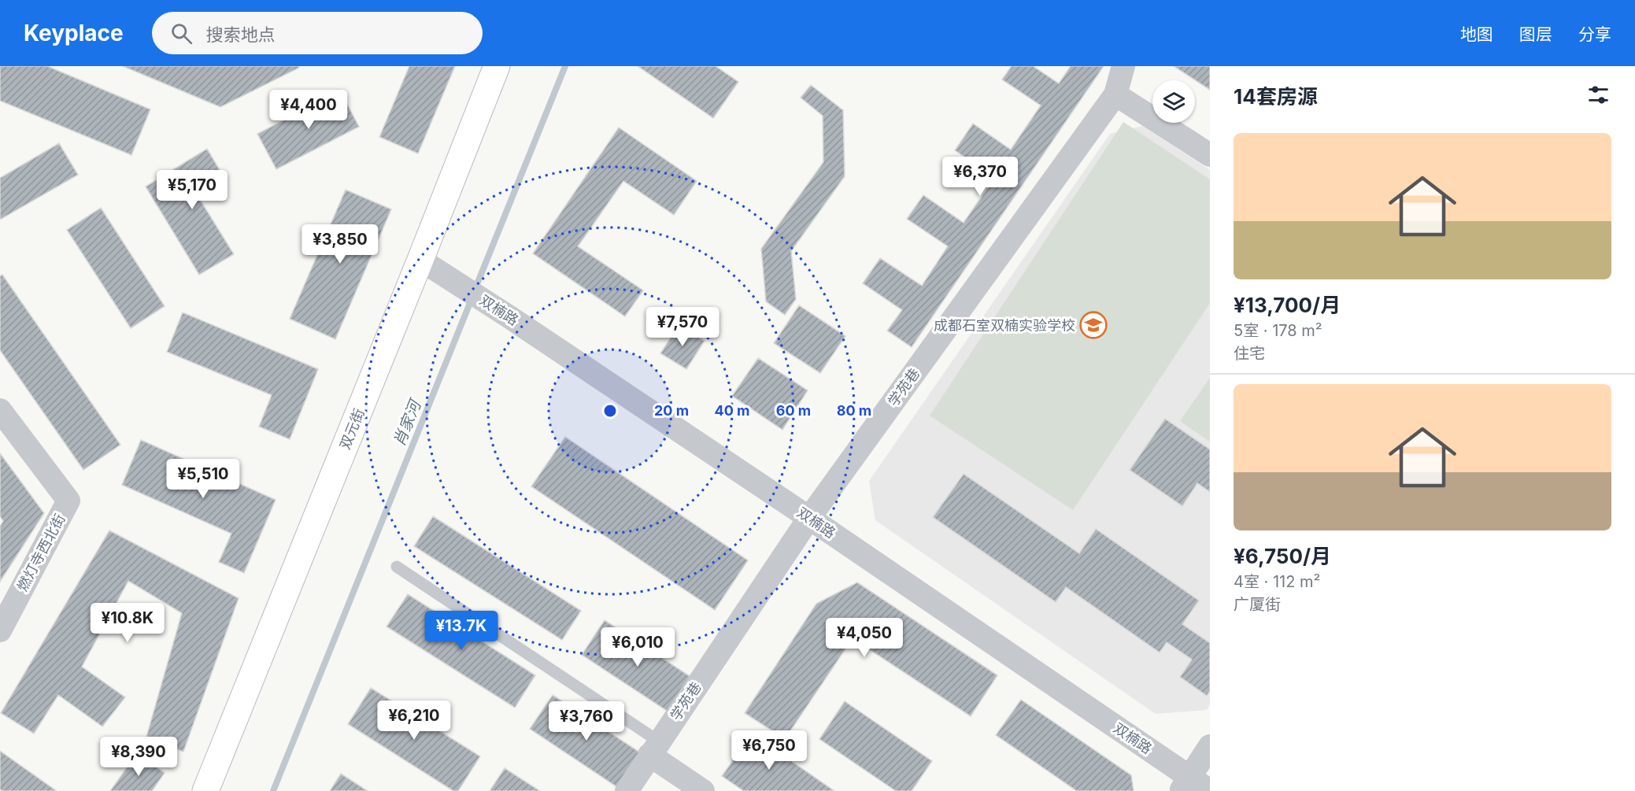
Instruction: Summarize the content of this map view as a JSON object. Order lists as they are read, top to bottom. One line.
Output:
{"streets":{"main road":["双元街"],"street":["双楠路","学苑巷","燃灯寺西北街"]},"crossings":[["双楠路","学苑巷"],["双楠路","双元街"]],"water":["肖家河"],"places":{"school or university":["成都石室双楠实验学校"]},"page":{"header":"Keyplace","search":"搜索地点","nav":["地图","图层","分享"],"heading":"14套房源","price":["¥4,400","¥6,370","¥5,170","¥3,850","¥7,570","¥5,510","¥10.8K","¥13.7K","¥4,050","¥6,010","¥6,210","¥3,760","¥6,750","¥8,390"],"list":[{"name":"¥13,700/月","note":"5室 · 178 m² · 住宅"},{"name":"¥6,750/月","note":"4室 · 112 m² · 广厦街"}]},"rings":["20 m","40 m","60 m","80 m"]}
